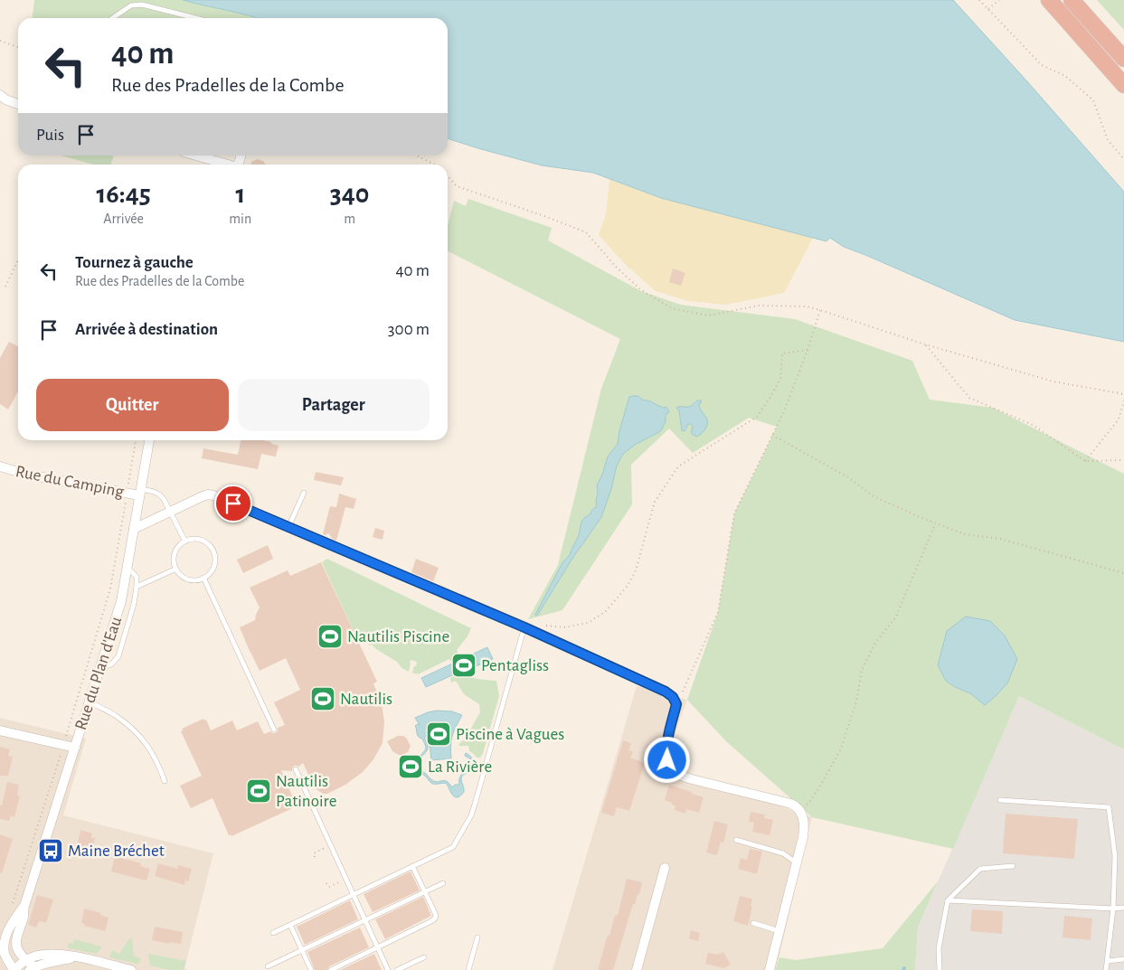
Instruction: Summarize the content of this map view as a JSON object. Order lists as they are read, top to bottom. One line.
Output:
{"streets":{"street":["Rue du Camping","Rue du Plan d'Eau"]},"crossings":[["Rue du Camping","Rue du Plan d'Eau"]],"places":{"sports":["Nautilis Piscine","Pentagliss","Nautilis","Piscine à Vagues","La Rivière","Nautilis Patinoire"],"bus stop":["Maine Bréchet"]},"page":{"turn":["40 m","Rue des Pradelles de la Combe"],"then":"Puis","eta":["16:45","Arrivée","1","min","340","m"],"list":[{"name":"Tournez à gauche","note":"Rue des Pradelles de la Combe","value":"40 m"},{"name":"Arrivée à destination","value":"300 m"}],"buttons":["Quitter","Partager"]}}
